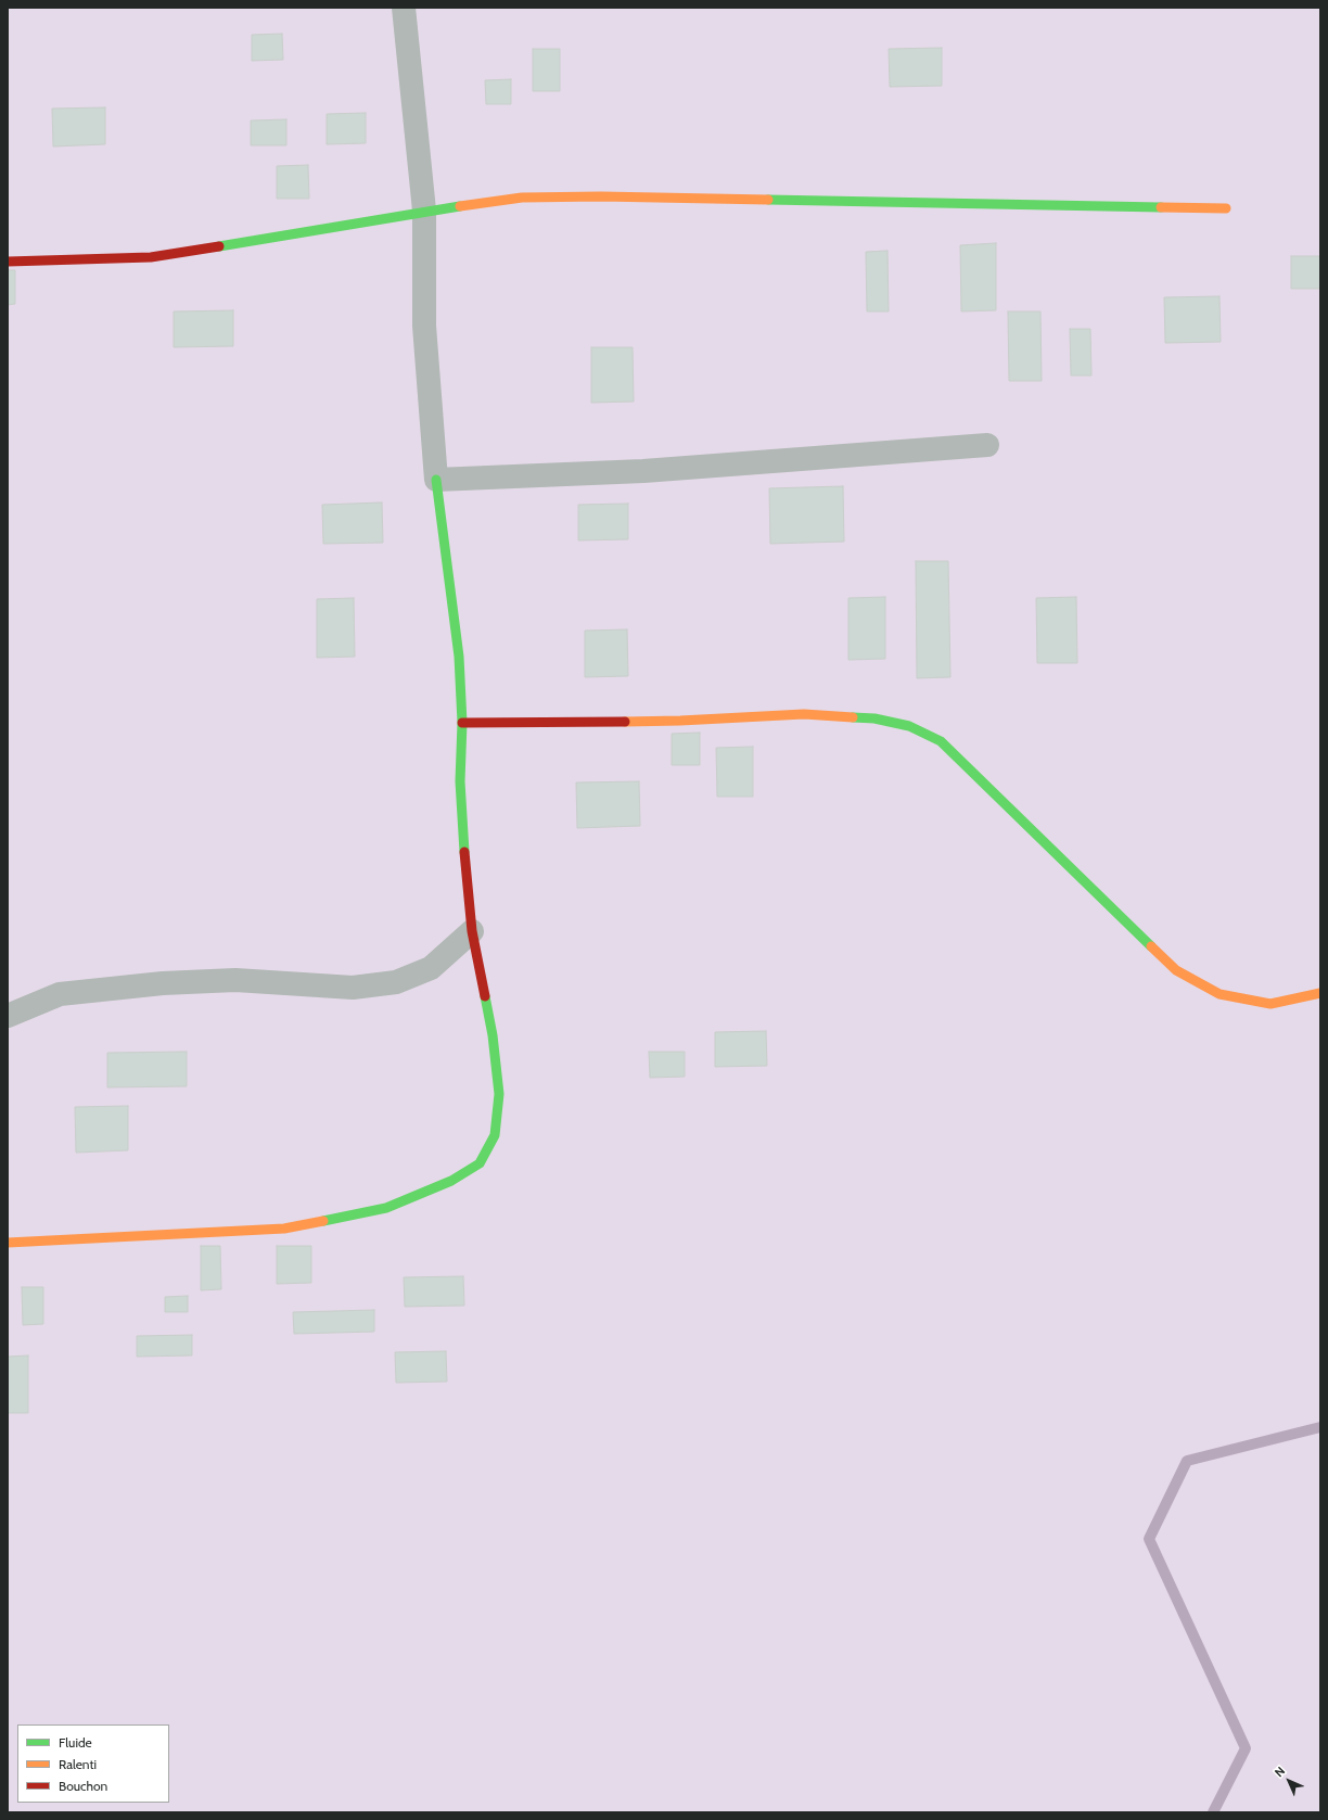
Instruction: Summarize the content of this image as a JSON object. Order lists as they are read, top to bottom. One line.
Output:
{"legend":["Fluide","Ralenti","Bouchon"],"north":"top left"}
